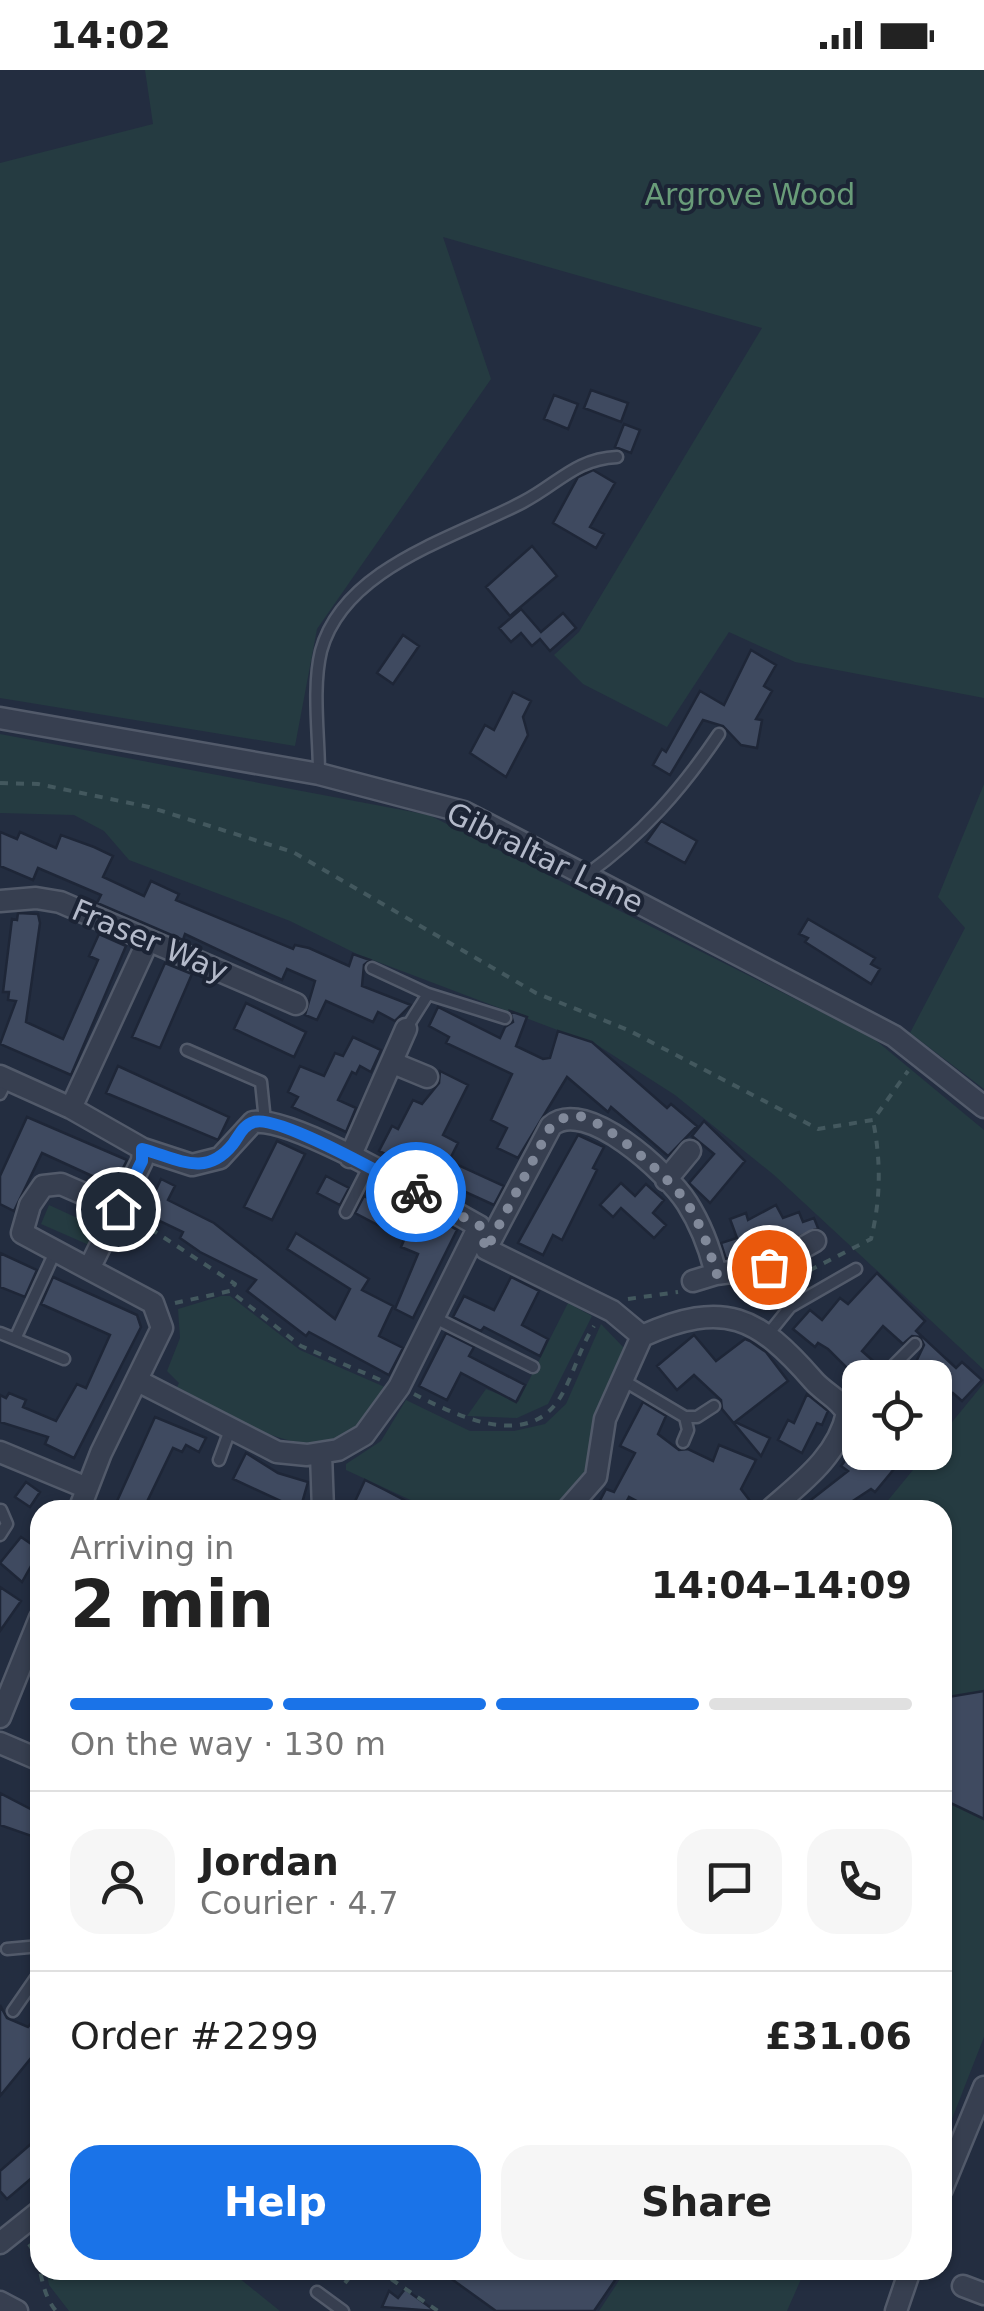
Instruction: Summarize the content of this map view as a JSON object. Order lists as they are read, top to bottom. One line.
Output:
{"streets":{"street":["Gibraltar Lane","Fraser Way"]},"parks":["Argrove Wood"],"page":{"status":"14:02","heading":["2 min","Arriving in","14:04–14:09"],"panel":["Jordan","Courier · 4.7","Order #2299","£31.06"],"bar":"On the way · 130 m","buttons":["Help","Share"]}}
